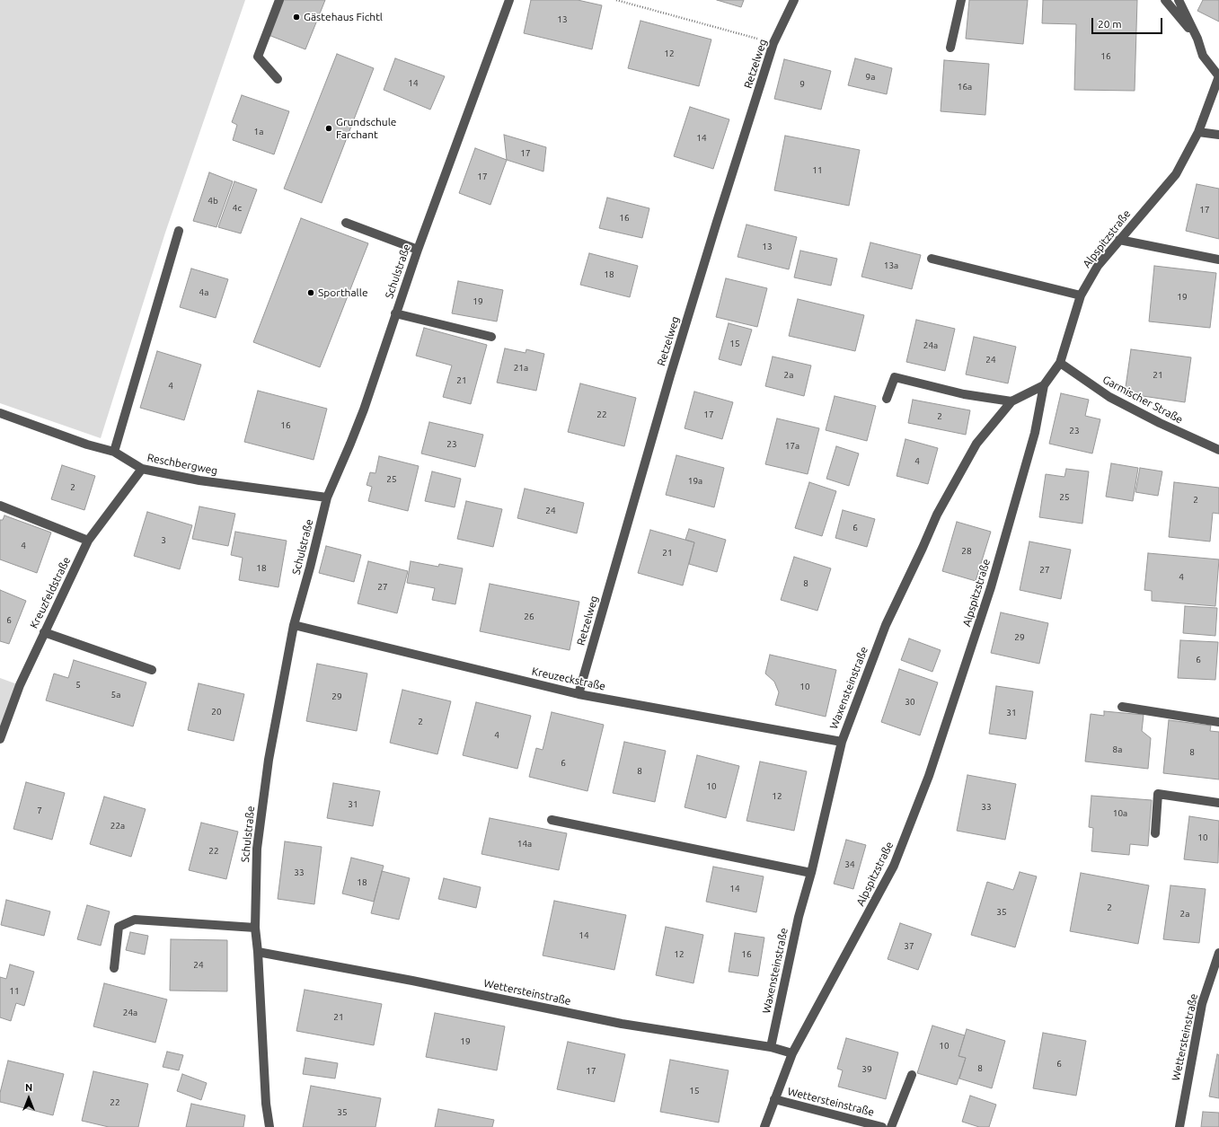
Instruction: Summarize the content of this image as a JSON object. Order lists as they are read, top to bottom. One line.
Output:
{"streets":{"street":["Retzelweg","Alpspitzstraße","Schulstraße","Garmischer Straße","Reschbergweg","Kreuzfeldstraße","Kreuzeckstraße","Waxensteinstraße","Wettersteinstraße"]},"crossings":[["Retzelweg","Kreuzeckstraße"],["Alpspitzstraße","Garmischer Straße"],["Alpspitzstraße","Waxensteinstraße"],["Alpspitzstraße","Wettersteinstraße"],["Schulstraße","Reschbergweg"],["Schulstraße","Kreuzeckstraße"],["Schulstraße","Wettersteinstraße"],["Reschbergweg","Kreuzfeldstraße"],["Kreuzeckstraße","Waxensteinstraße"],["Waxensteinstraße","Wettersteinstraße"]],"places":["Gästehaus Fichtl","Grundschule Farchant","Sporthalle"],"house_numbers":["13","12","16","9a","14","9","16a","1a","14","17","11","17","4b","4c","17","16","13","13a","18","4a","19","19","15","24a","24","21a","2a","21","21","4","22","17","2","16","23","23","17a","4","25","19a","2","25","2","24","6","3","4","28","21","18","27","4","8","27","26","6","29","6","5","10","5a","29","30","20","31","2","4","8a","8","6","8","10","12","31","33","7","10a","22a","10","14a","22","34","33","18","14","2","35","2a","14","37","12","16","24","11","24a","21","19","10","6","8","39","17","15","22","35"],"scale_bar":"20 m","north":"top"}
